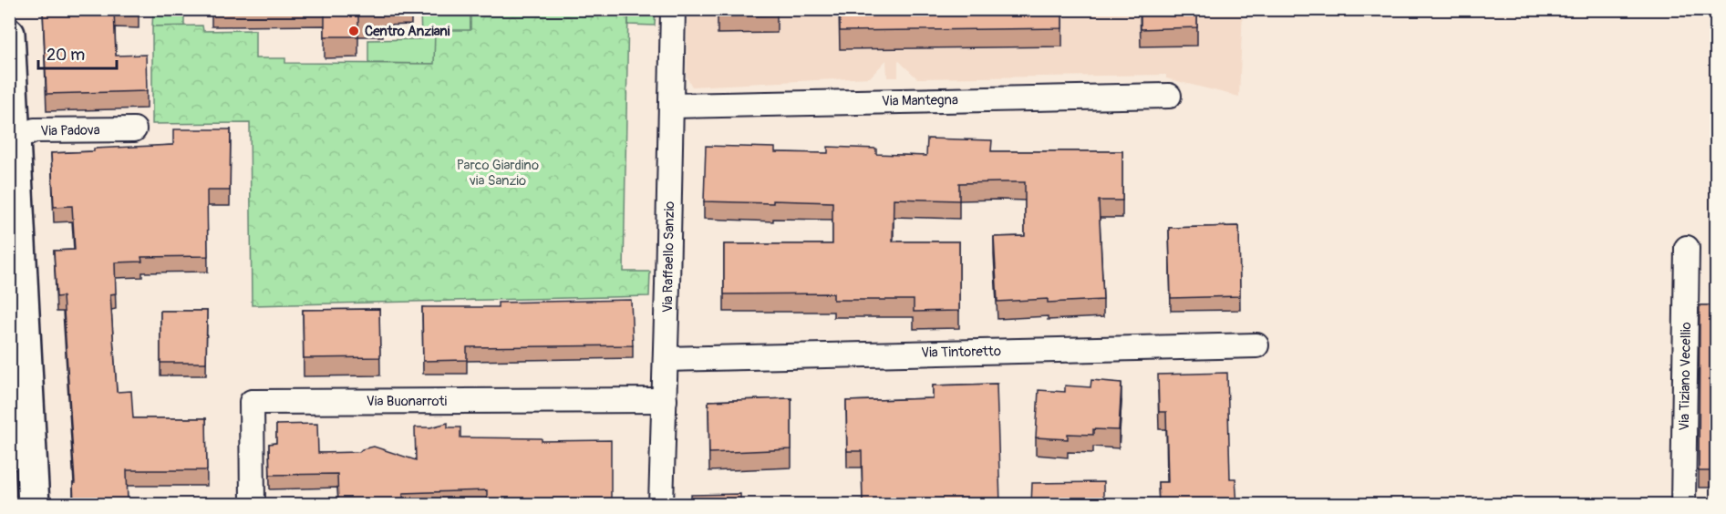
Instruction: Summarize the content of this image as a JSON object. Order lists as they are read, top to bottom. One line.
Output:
{"streets":{"street":["Via Mantegna","Via Padova","Via Raffaello Sanzio","Via Tintoretto","Via Tiziano Vecellio","Via Buonarroti"]},"crossings":[["Via Mantegna","Via Raffaello Sanzio"],["Via Raffaello Sanzio","Via Tintoretto"],["Via Raffaello Sanzio","Via Buonarroti"]],"parks":["Parco Giardino via Sanzio"],"places":["Centro Anziani"],"scale_bar":"20 m"}
